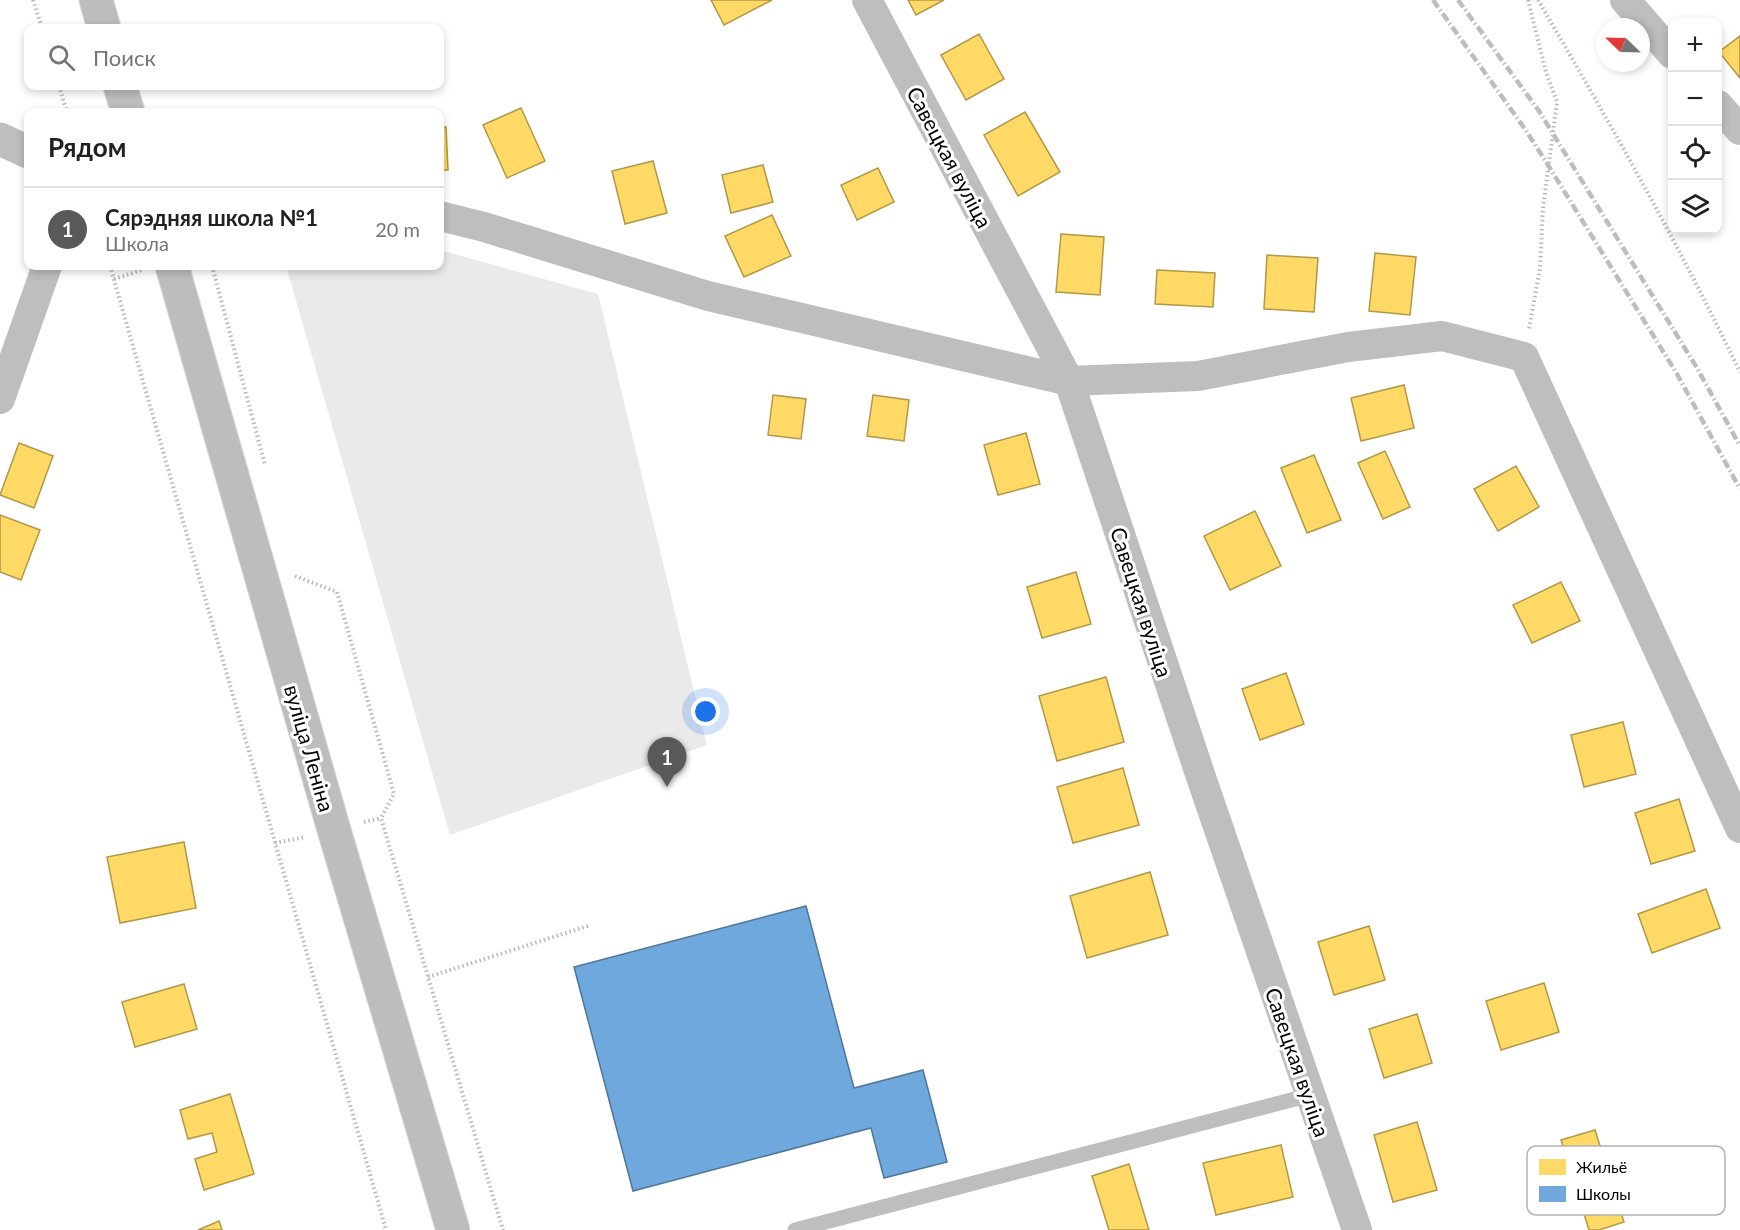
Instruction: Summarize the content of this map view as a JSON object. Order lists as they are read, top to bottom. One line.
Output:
{"streets":{"main road":["вуліца Леніна"],"street":["Савецкая вуліца"]},"legend":["Жильё","Школы"],"north":"top left","page":{"map_buttons":["+","−"],"search":"Поиск","heading":"Рядом","list":[{"mark":"1","name":"Сярэдняя школа №1","note":"Школа","value":"20 m"}],"pins":"1"}}
